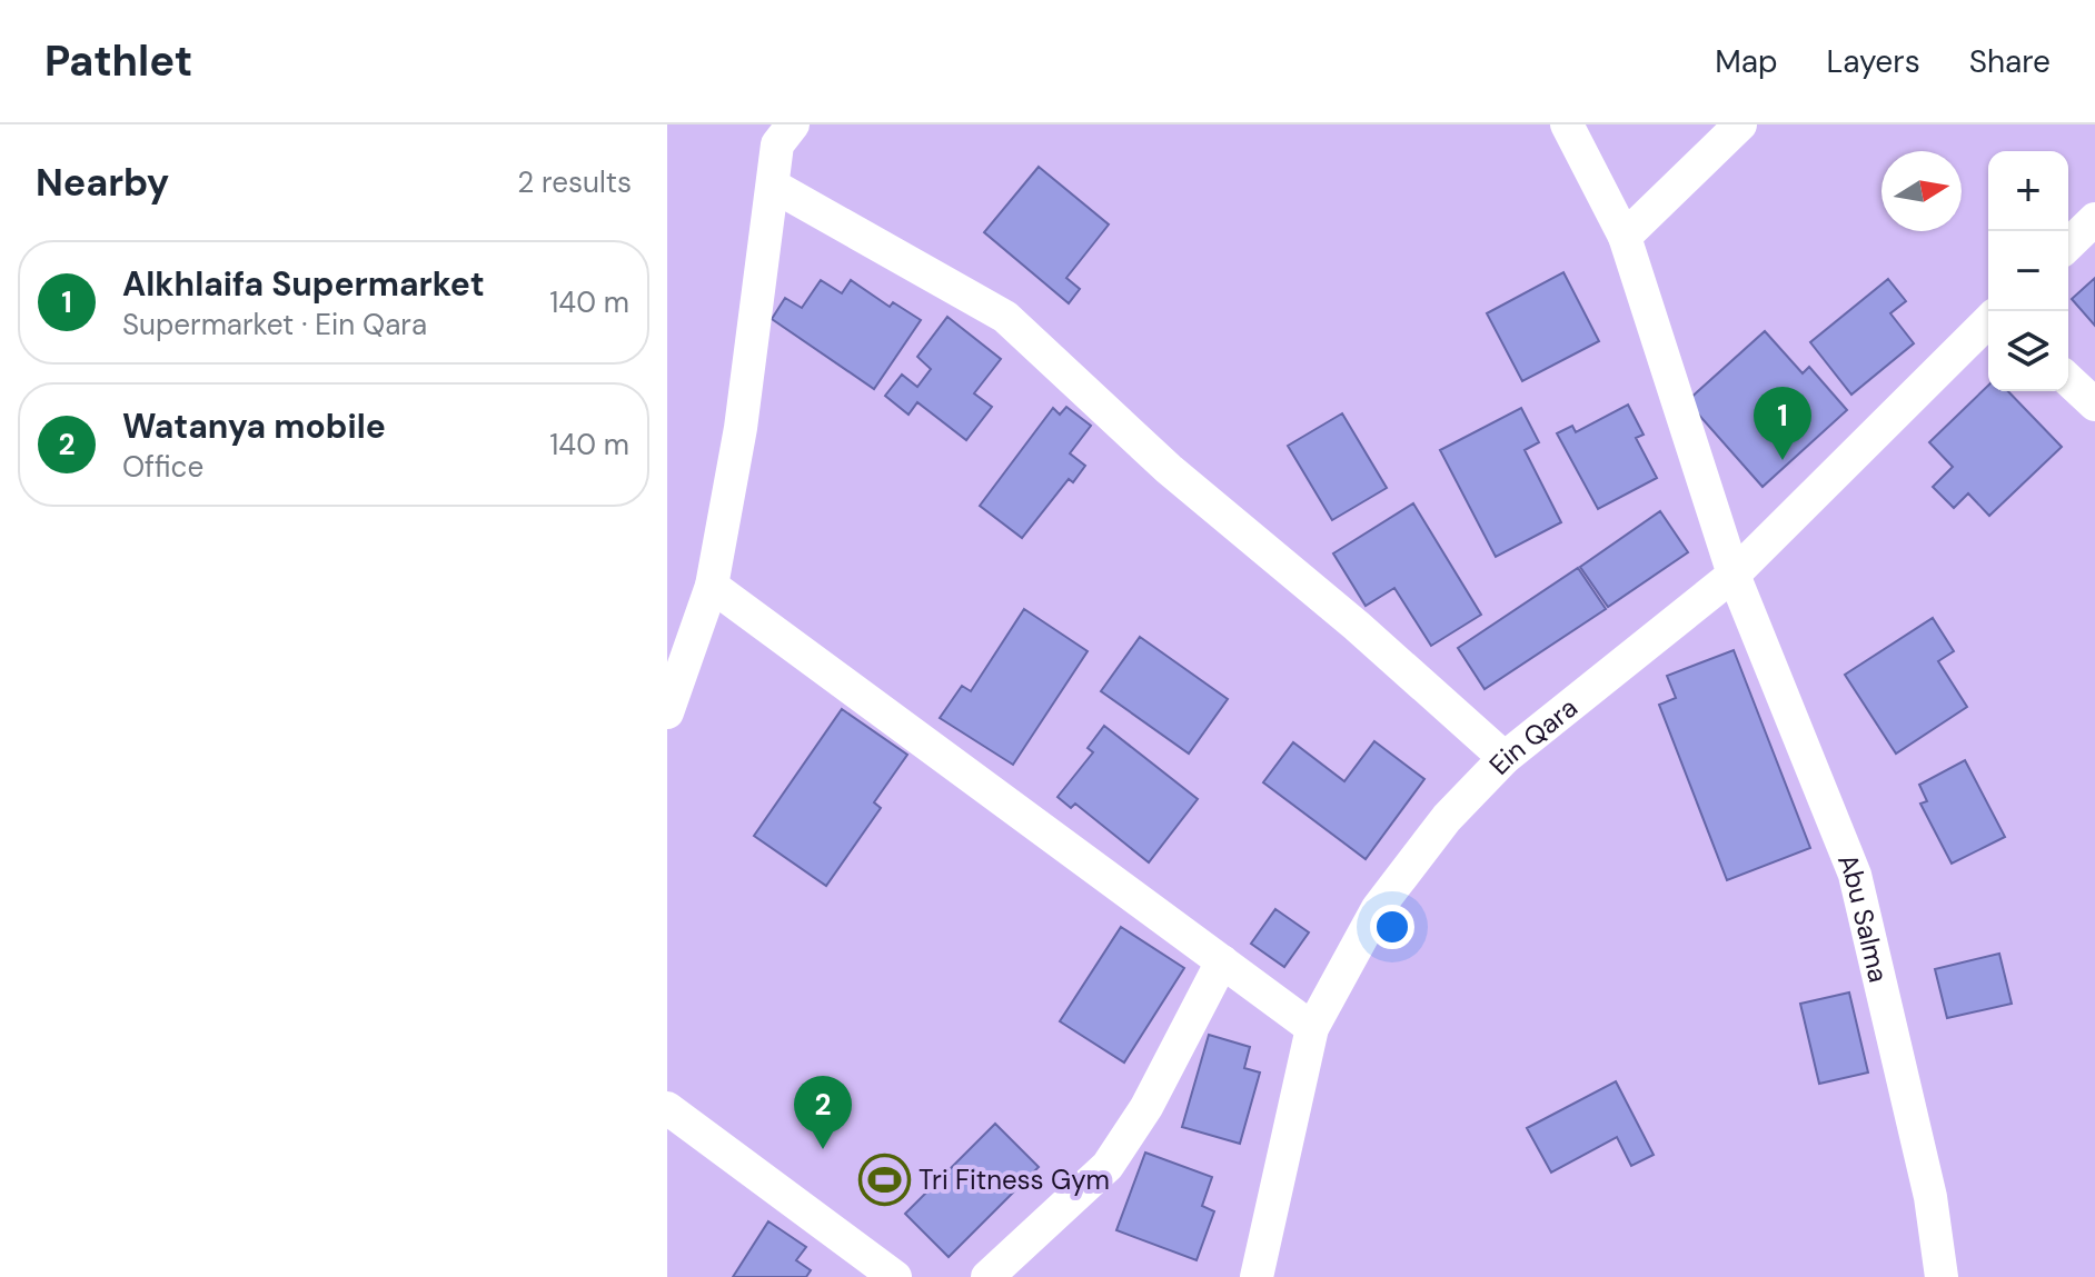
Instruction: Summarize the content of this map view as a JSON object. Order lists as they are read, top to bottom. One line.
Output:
{"streets":{"street":["Ein Qara","Abu Salma"]},"crossings":[["Ein Qara","Abu Salma"]],"places":{"sports":["Tri Fitness Gym"]},"north":"right","page":{"header":"Pathlet","nav":["Map","Layers","Share"],"heading":["Nearby","2 results"],"map_buttons":["+","−"],"list":[{"mark":"1","name":"Alkhlaifa Supermarket","note":"Supermarket · Ein Qara","value":"140 m"},{"mark":"2","name":"Watanya mobile","note":"Office","value":"140 m"}],"pins":["1","2"]}}
